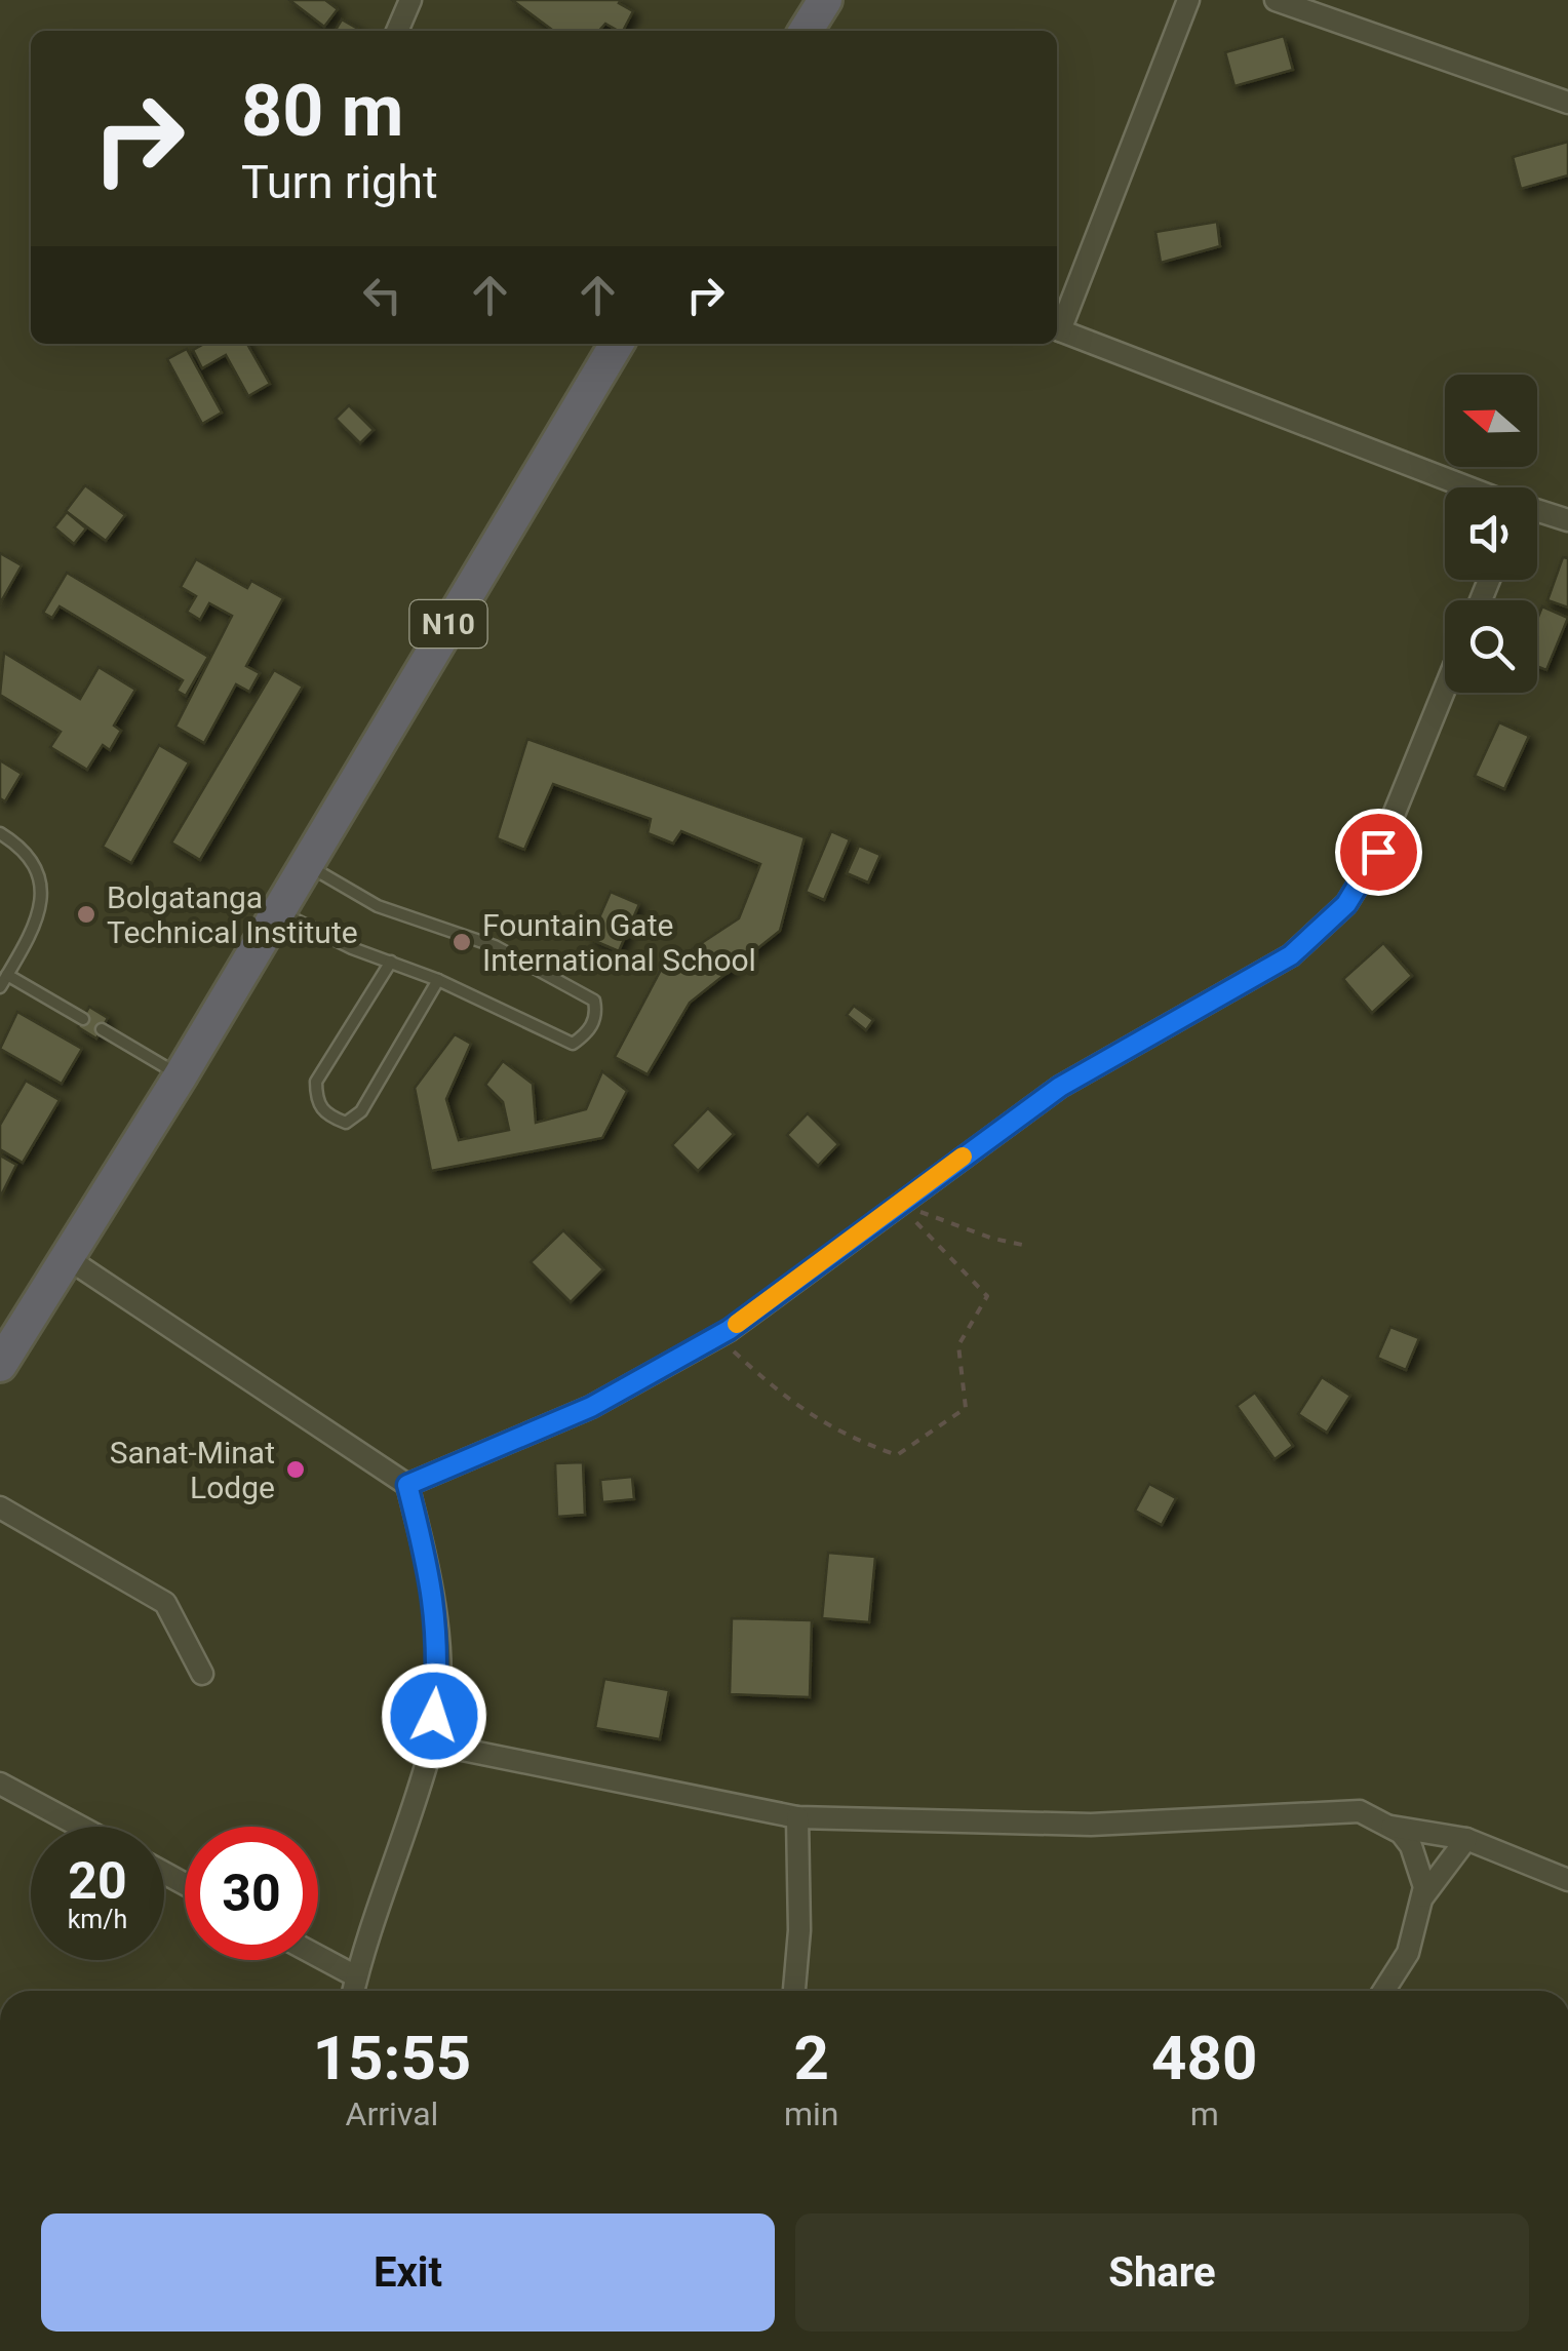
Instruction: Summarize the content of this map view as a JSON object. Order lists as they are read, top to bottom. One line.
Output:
{"streets":{"highway":["N10"]},"places":["Bolgatanga Technical Institute","Fountain Gate International School","Sanat-Minat Lodge"],"north":"left","page":{"turn":["80 m","Turn right"],"speed":"20 km/h","limit":"30","eta":["15:55","Arrival","2","min","480","m"],"buttons":["Exit","Share"]}}
